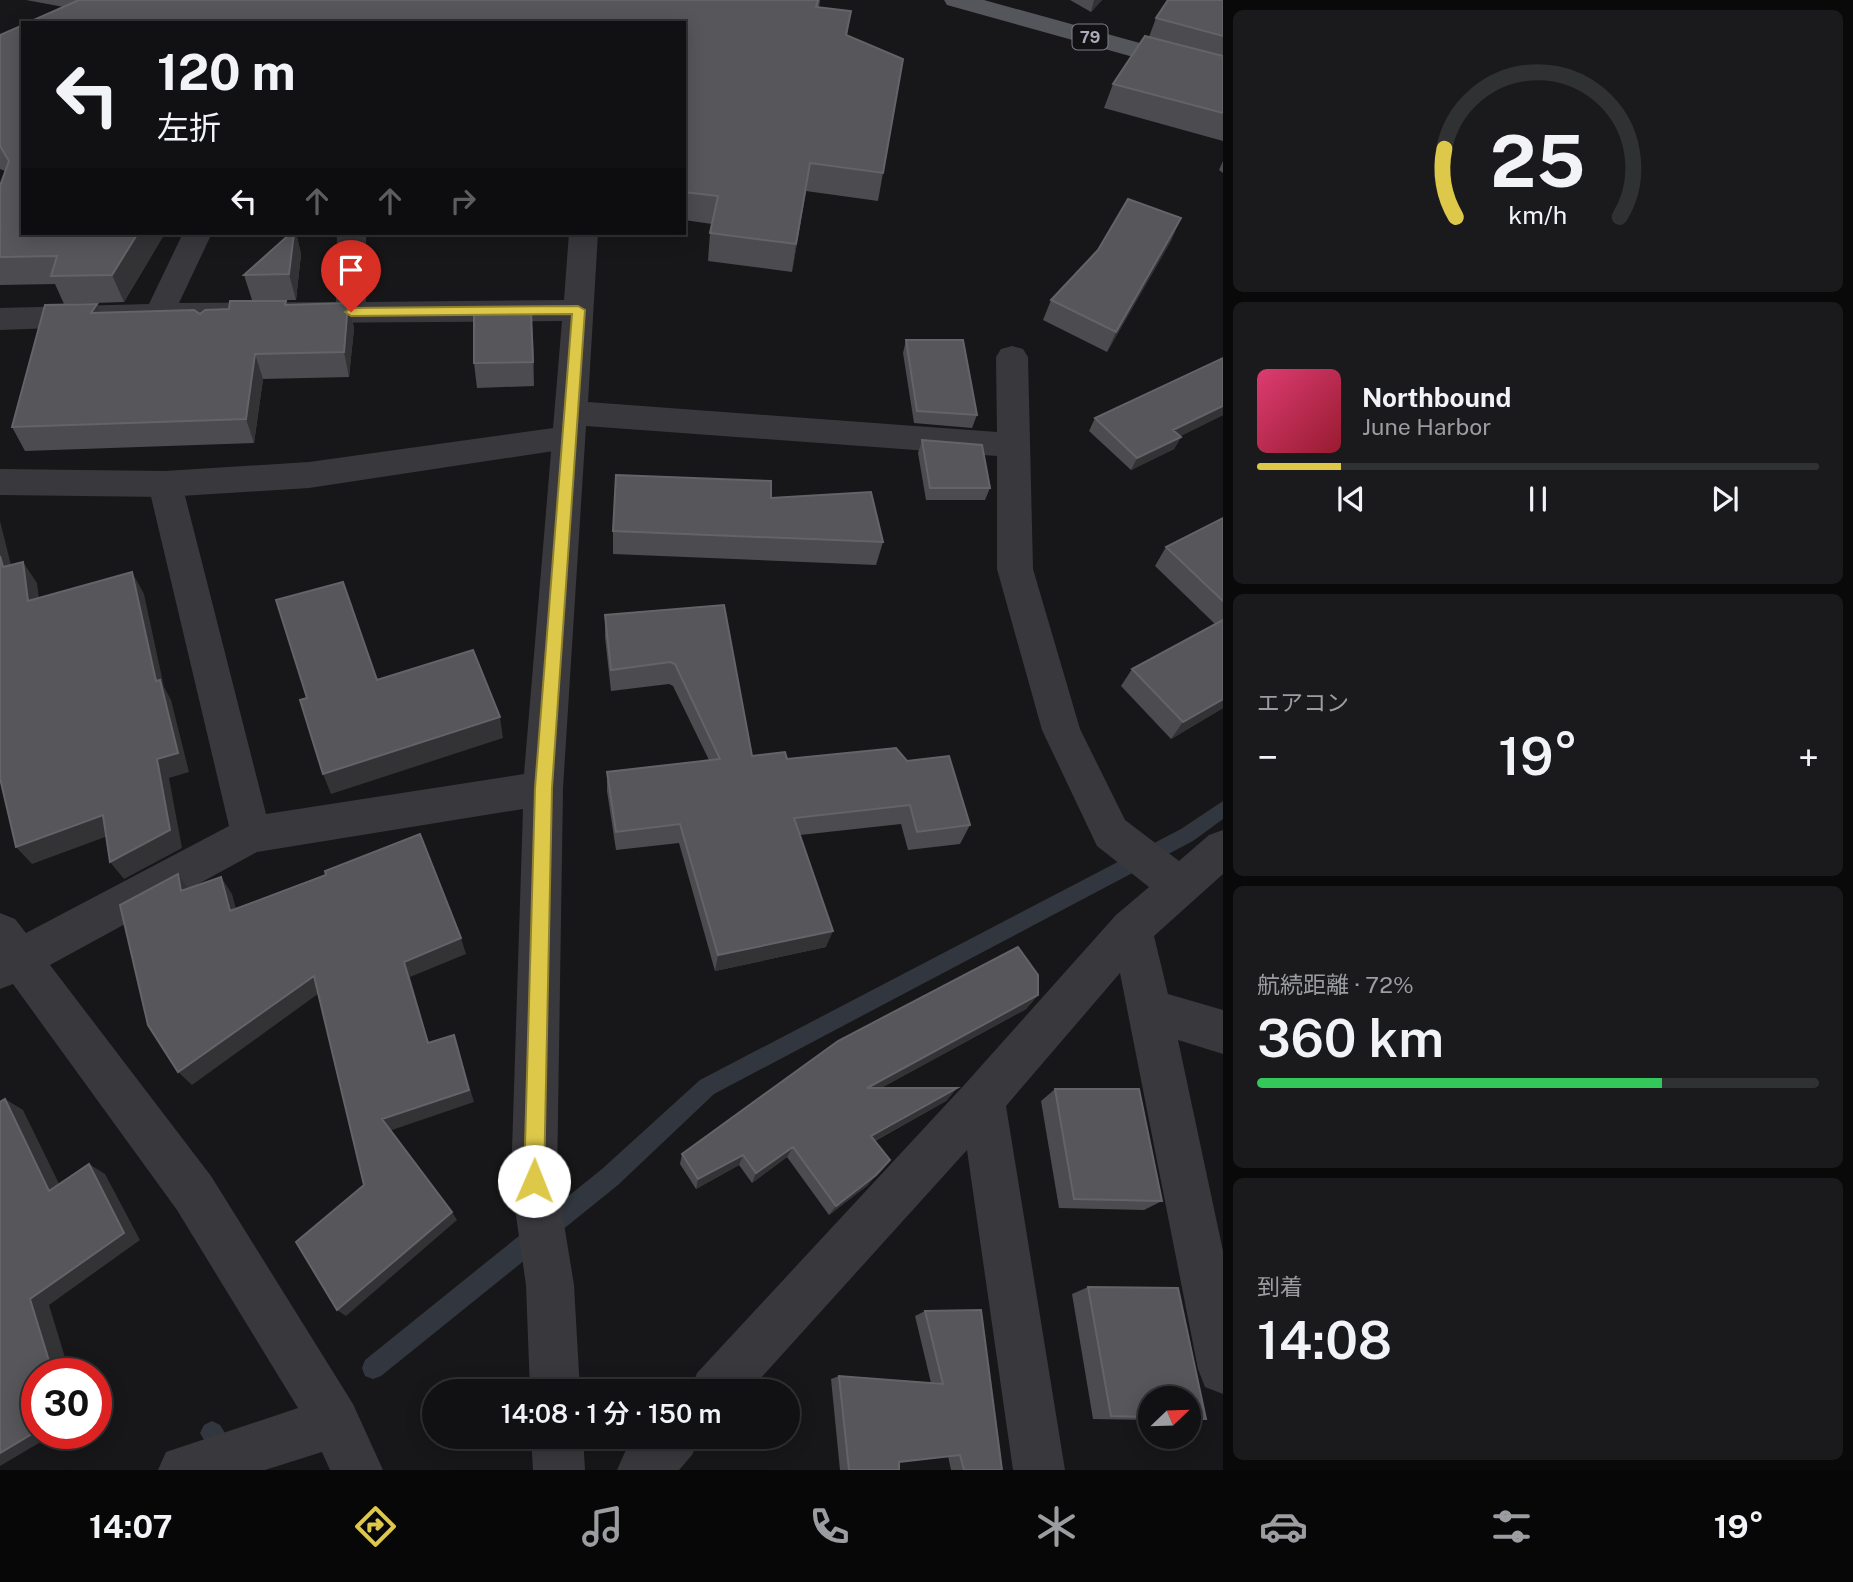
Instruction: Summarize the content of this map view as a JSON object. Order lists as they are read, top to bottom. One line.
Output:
{"streets":{"main road":["79"]},"north":"top right","page":{"turn":["120 m","左折"],"song":["Northbound","June Harbor"],"tile":["エアコン",["航続距離 · 72%","360 km"],["到着","14:08"]],"heat":["−","19°","+"],"limit":"30","trip":"14:08 · 1 分 · 150 m","tabs":["14:07","19°"],"gauge":["25","km/h"]}}
